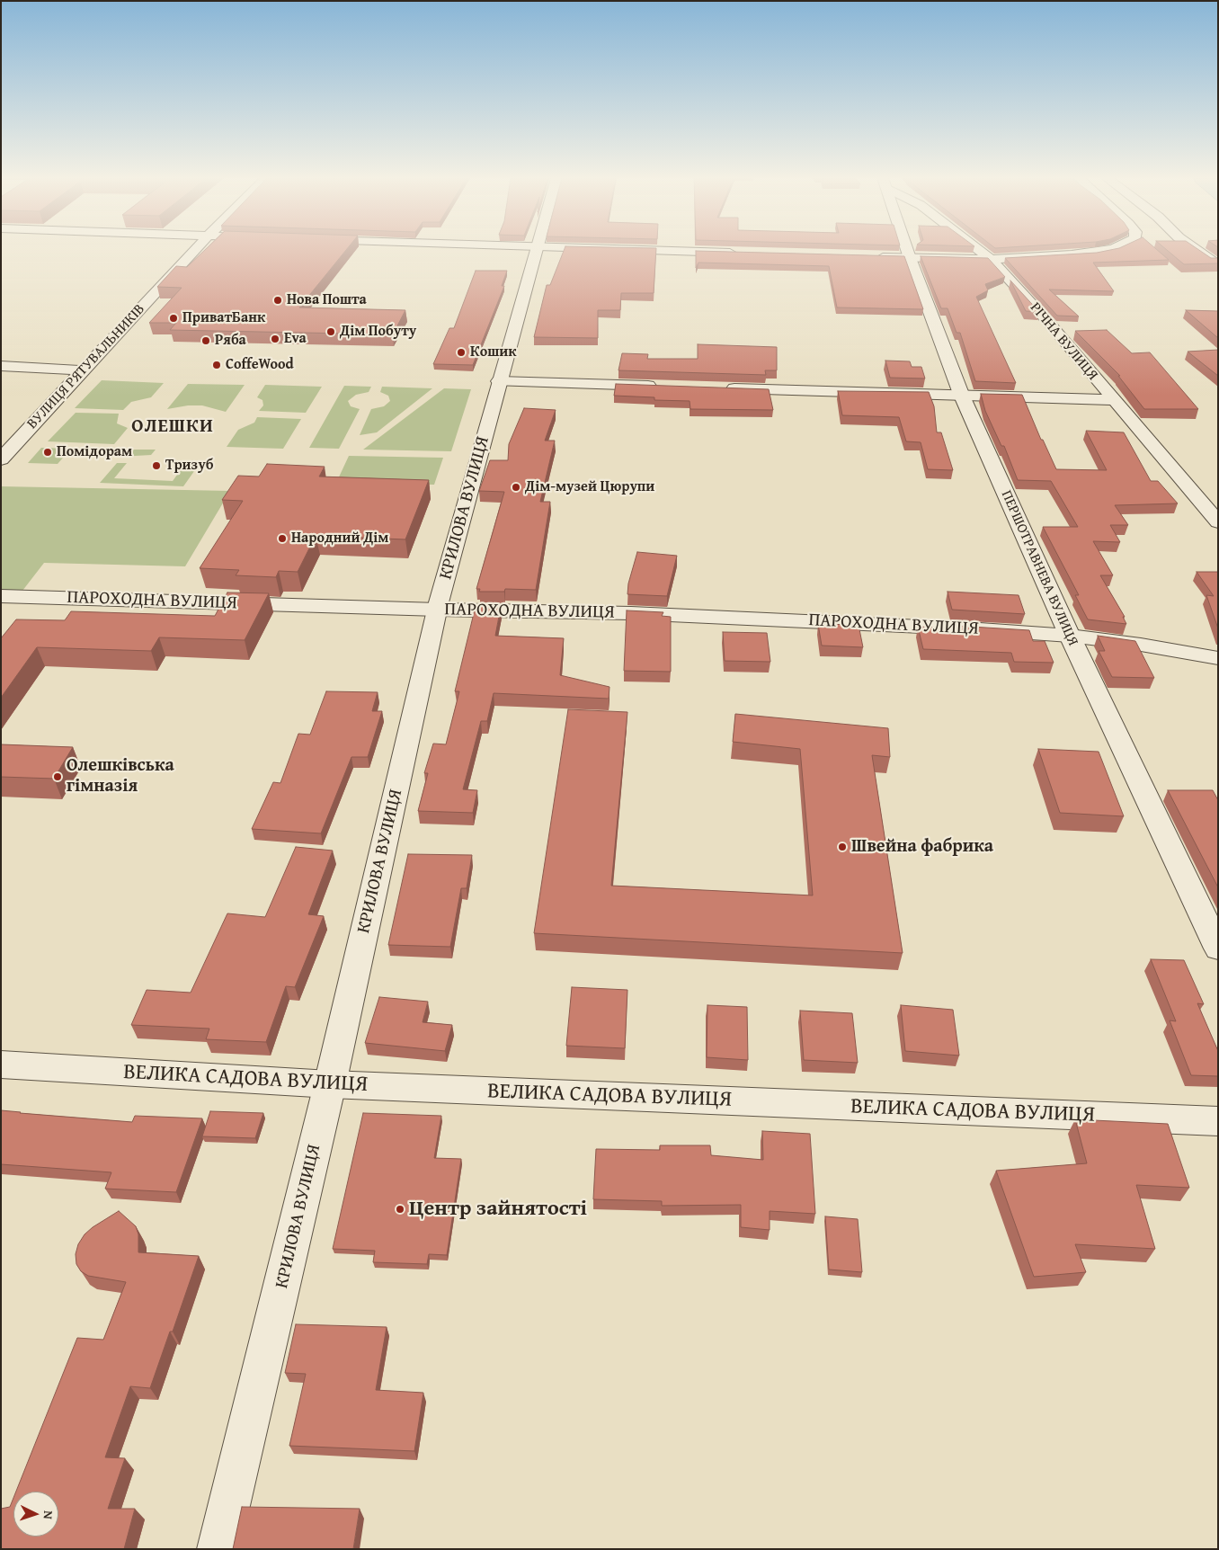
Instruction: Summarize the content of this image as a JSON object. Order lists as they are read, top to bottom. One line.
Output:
{"streets":{"street":["РІЧНА ВУЛИЦЯ","ВУЛИЦЯ РЯТУВАЛЬНИКІВ","КРИЛОВА ВУЛИЦЯ","ПЕРШОТРАВНЕВА ВУЛИЦЯ","ПАРОХОДНА ВУЛИЦЯ","ВЕЛИКА САДОВА ВУЛИЦЯ"]},"crossings":[["КРИЛОВА ВУЛИЦЯ","ПАРОХОДНА ВУЛИЦЯ"],["КРИЛОВА ВУЛИЦЯ","ВЕЛИКА САДОВА ВУЛИЦЯ"],["ПЕРШОТРАВНЕВА ВУЛИЦЯ","ПАРОХОДНА ВУЛИЦЯ"]],"districts":["ОЛЕШКИ"],"places":["Нова Пошта","ПриватБанк","Дім Побуту","Eva","Ряба","Кошик","CoffeWood","Помідорам","Тризуб","Дім-музей Цюрупи","Народний Дім","Олешківська гімназія","Швейна фабрика","Центр зайнятості"],"north":"right"}
